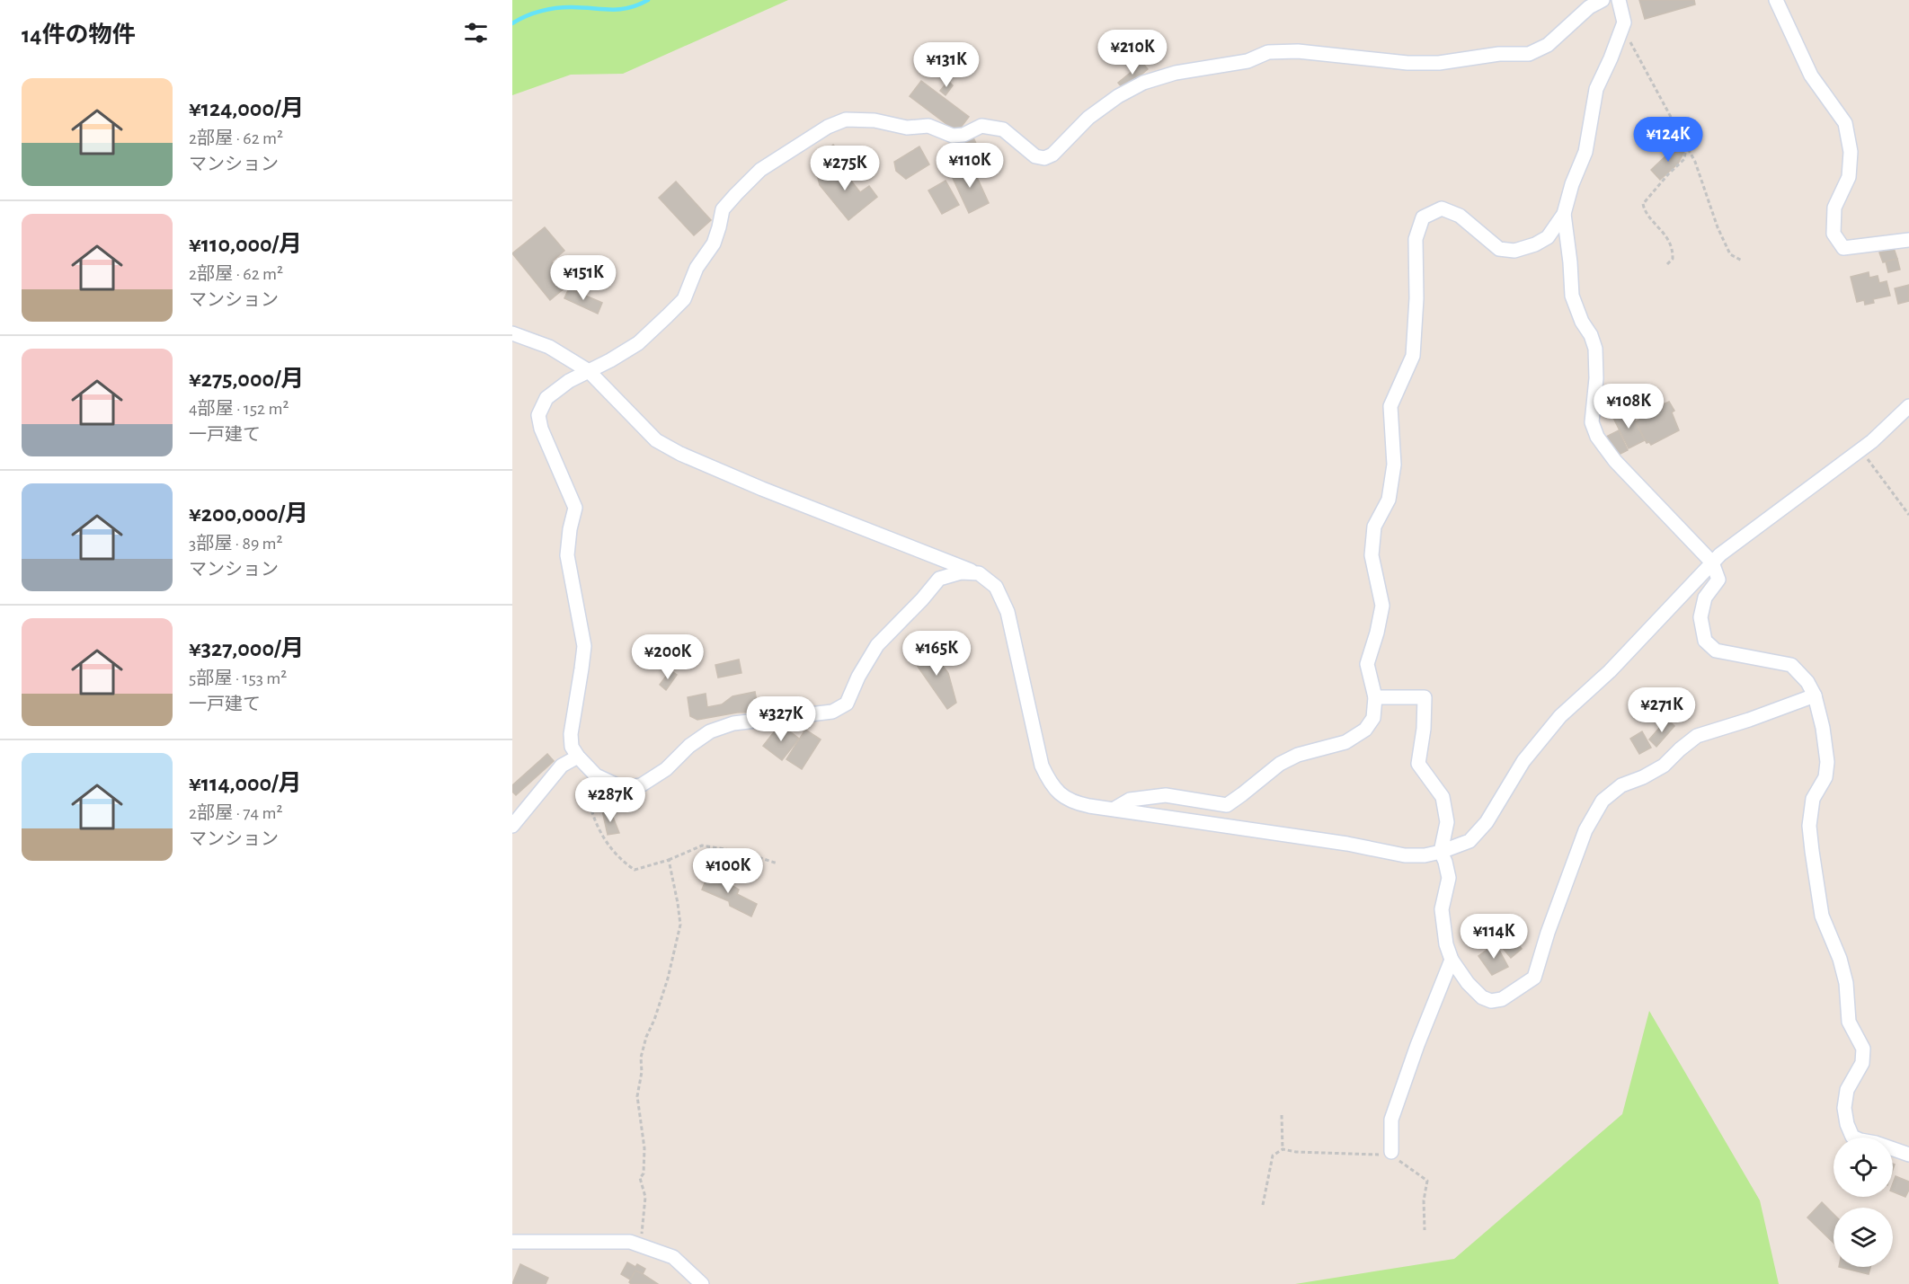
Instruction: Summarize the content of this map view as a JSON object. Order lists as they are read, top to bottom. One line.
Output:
{"page":{"heading":"14件の物件","price":["¥210K","¥131K","¥124K","¥110K","¥275K","¥151K","¥108K","¥165K","¥200K","¥271K","¥327K","¥287K","¥100K","¥114K"],"list":[{"name":"¥124,000/月","note":"2部屋 · 62 m² · マンション"},{"name":"¥110,000/月","note":"2部屋 · 62 m² · マンション"},{"name":"¥275,000/月","note":"4部屋 · 152 m² · 一戸建て"},{"name":"¥200,000/月","note":"3部屋 · 89 m² · マンション"},{"name":"¥327,000/月","note":"5部屋 · 153 m² · 一戸建て"},{"name":"¥114,000/月","note":"2部屋 · 74 m² · マンション"}]}}
